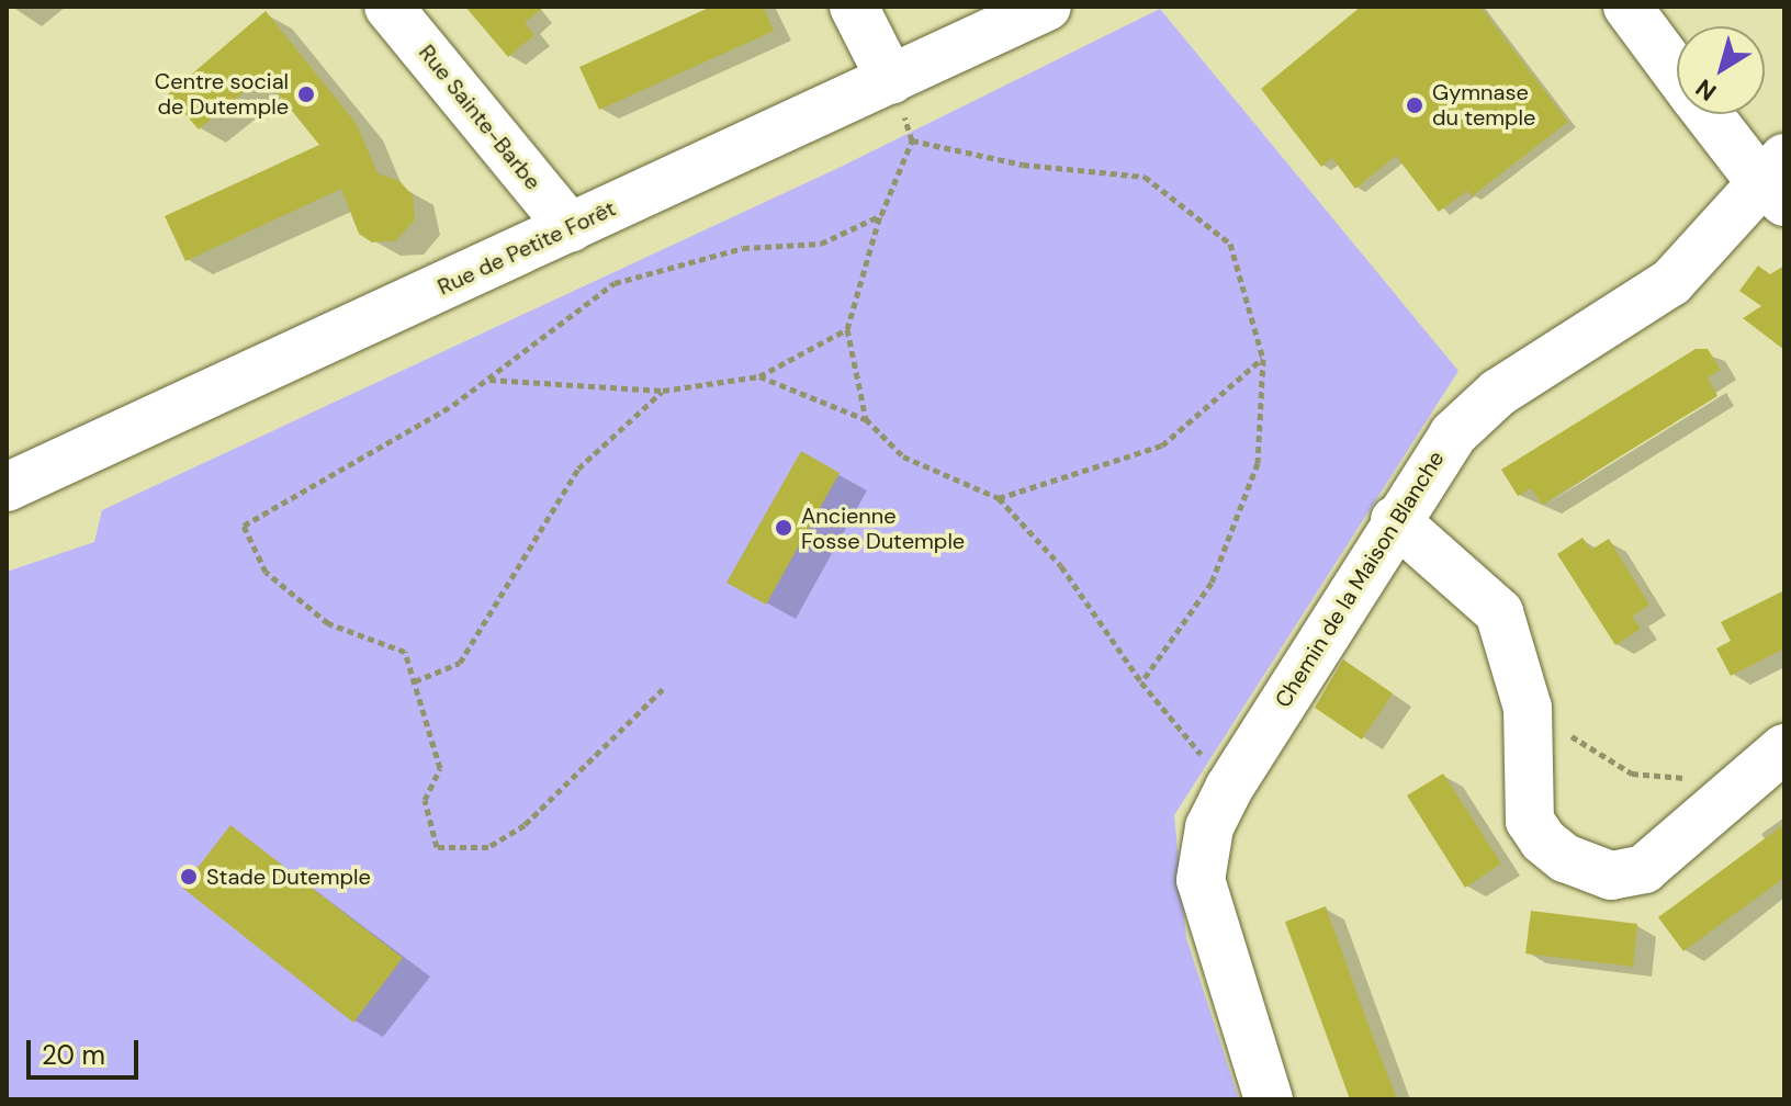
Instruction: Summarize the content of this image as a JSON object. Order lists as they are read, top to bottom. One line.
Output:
{"streets":{"street":["Rue Sainte-Barbe","Rue de Petite Forêt","Chemin de la Maison Blanche"]},"crossings":[["Rue Sainte-Barbe","Rue de Petite Forêt"]],"places":["Centre social de Dutemple","Gymnase du temple","Ancienne Fosse Dutemple","Stade Dutemple"],"scale_bar":"20 m","north":"bottom left"}
